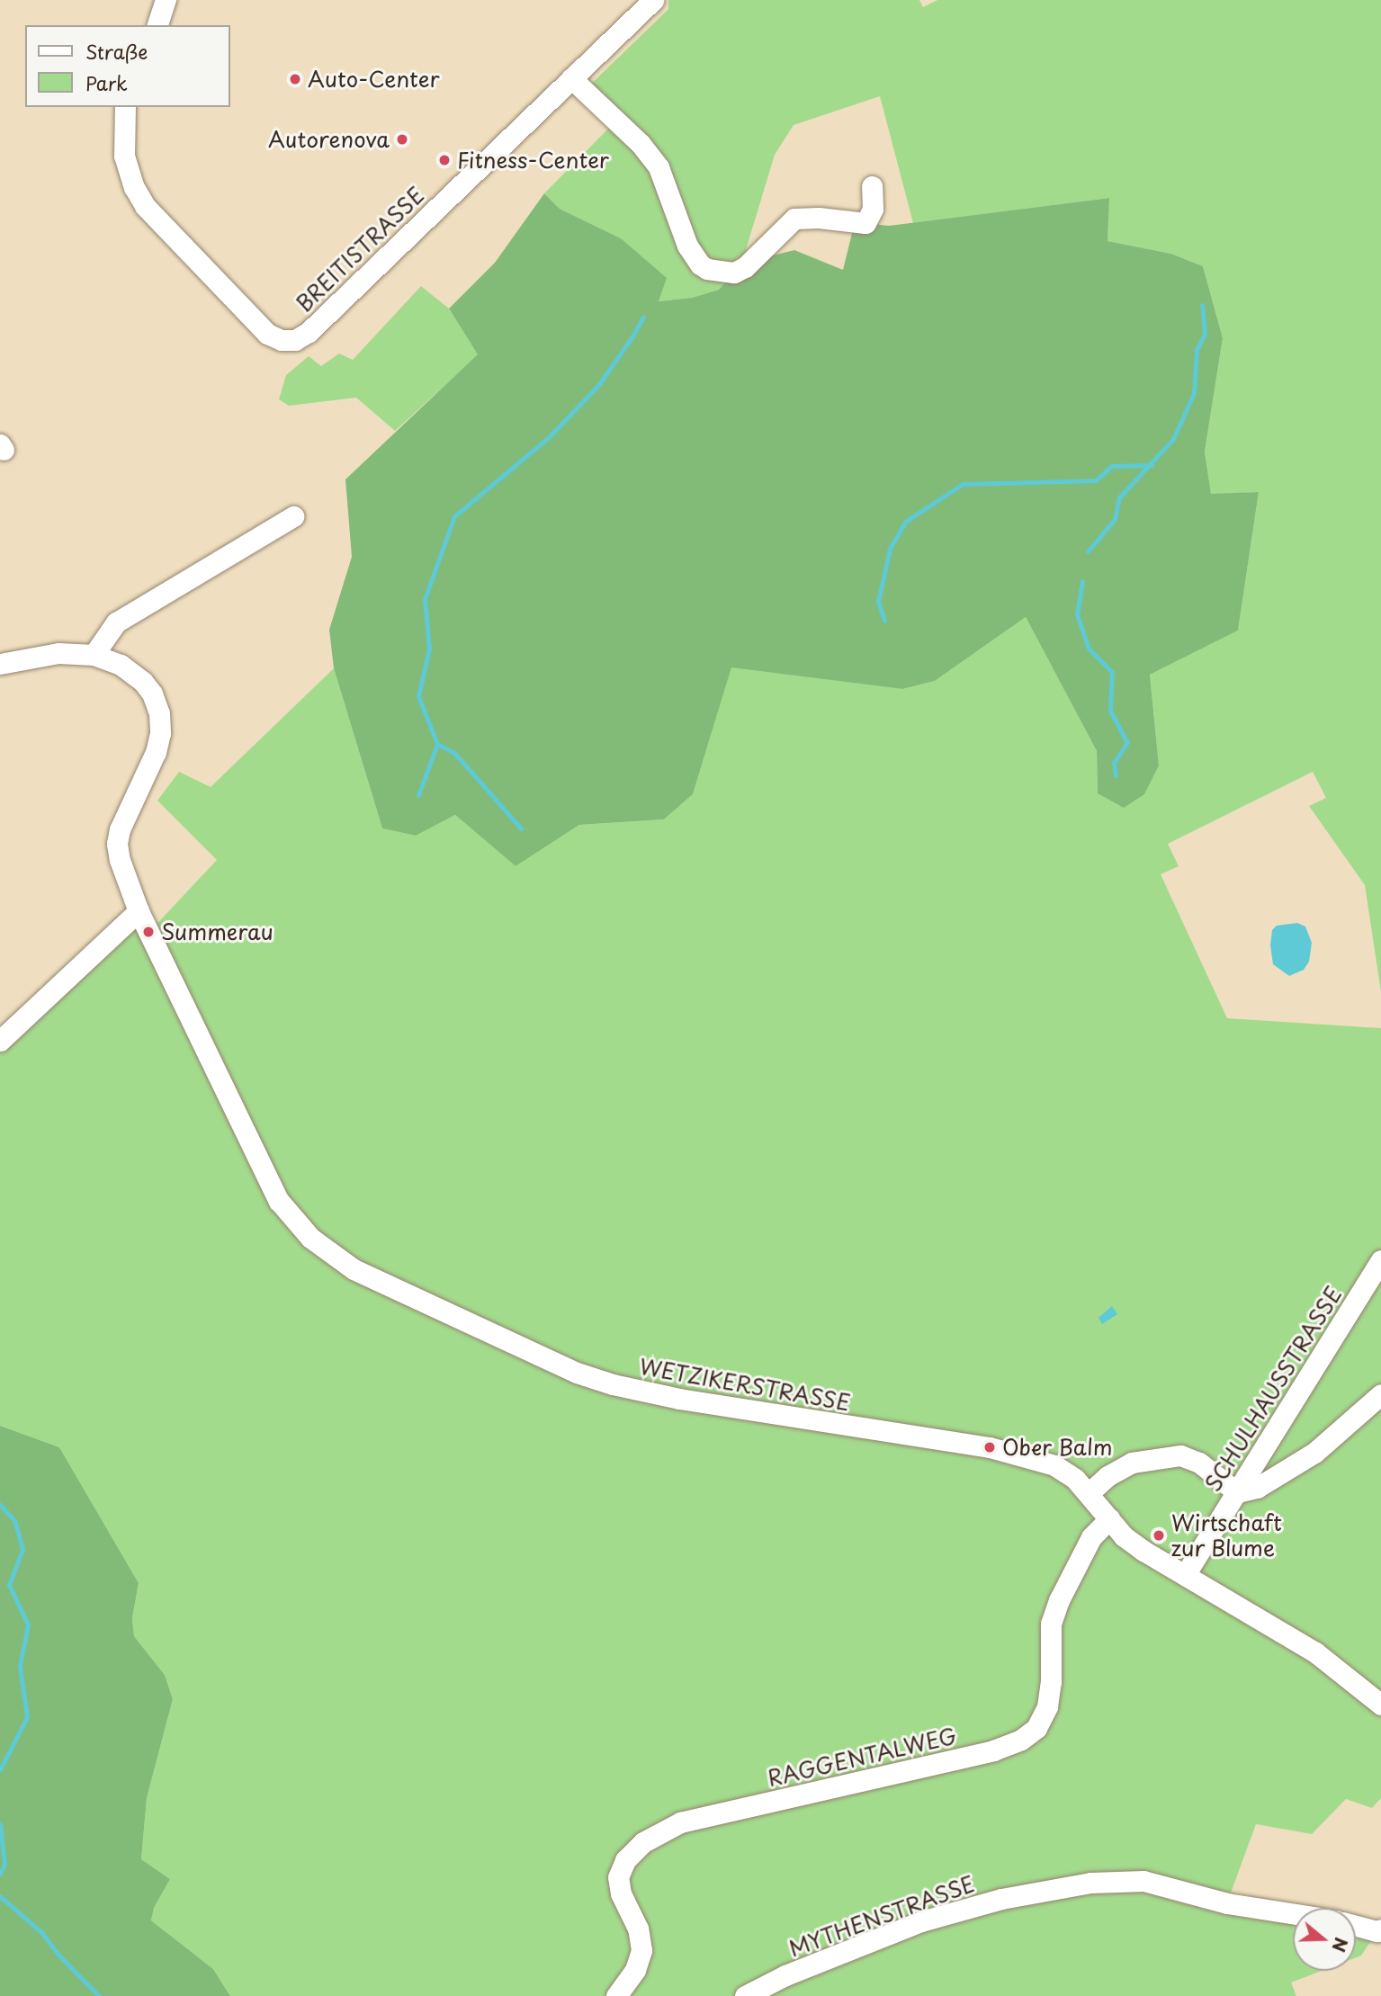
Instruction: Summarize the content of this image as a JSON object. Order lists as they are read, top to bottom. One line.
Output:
{"streets":{"street":["BREITISTRASSE","WETZIKERSTRASSE","SCHULHAUSSTRASSE","RAGGENTALWEG","MYTHENSTRASSE"]},"crossings":[["WETZIKERSTRASSE","SCHULHAUSSTRASSE"],["WETZIKERSTRASSE","RAGGENTALWEG"]],"places":["Auto-Center","Autorenova","Fitness-Center","Summerau","Ober Balm","Wirtschaft zur Blume"],"legend":["Straße","Park"],"north":"right"}
